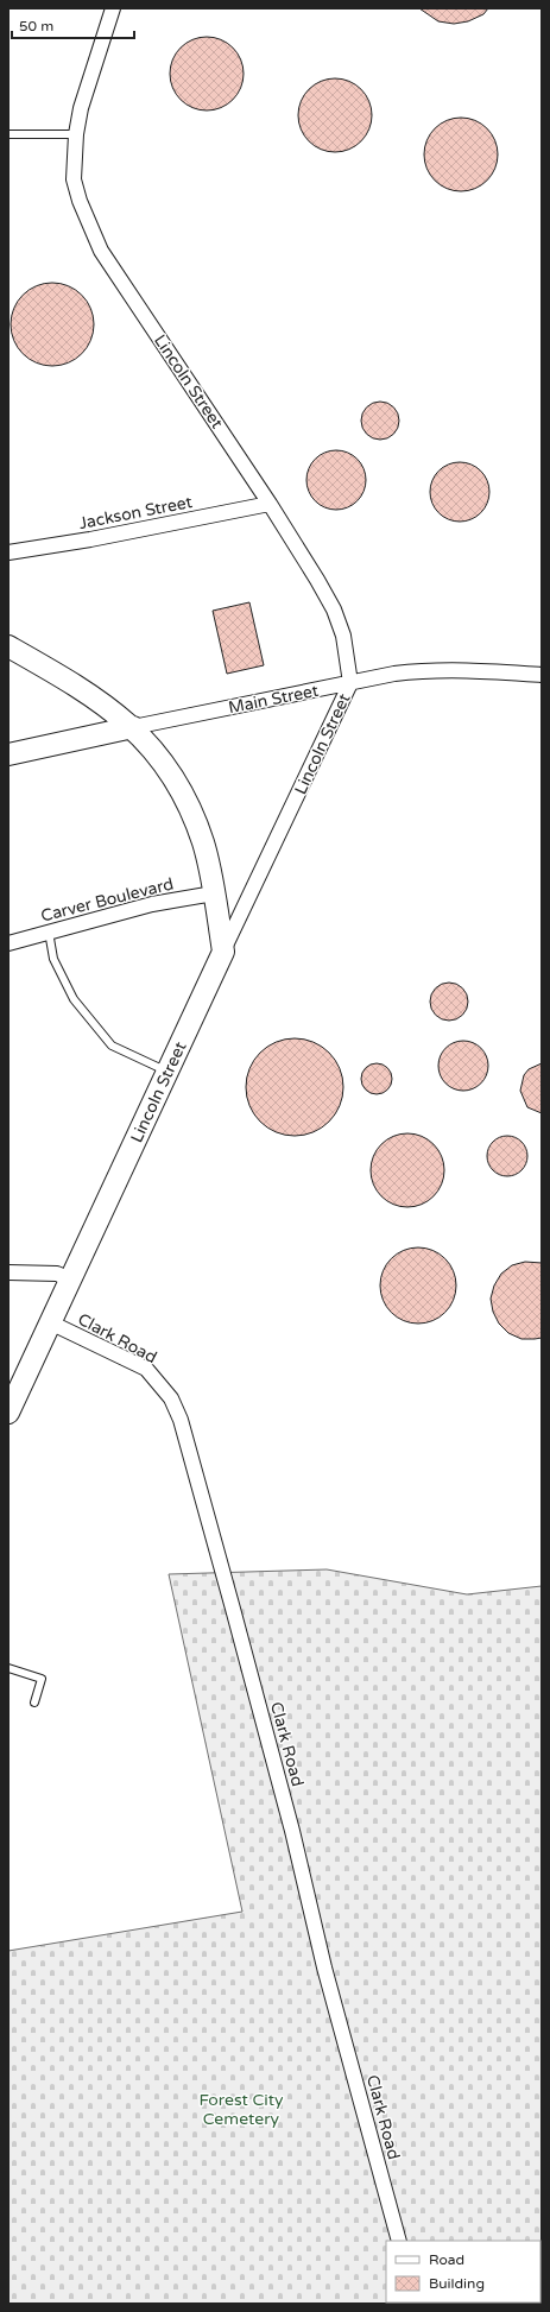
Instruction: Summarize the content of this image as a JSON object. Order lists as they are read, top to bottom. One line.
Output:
{"streets":{"main road":["Lincoln Street","Main Street"],"street":["Jackson Street","Carver Boulevard","Clark Road"]},"crossings":[["Lincoln Street","Jackson Street"],["Lincoln Street","Main Street"],["Lincoln Street","Clark Road"]],"parks":["Forest City Cemetery"],"legend":["Road","Building"],"scale_bar":"50 m"}
